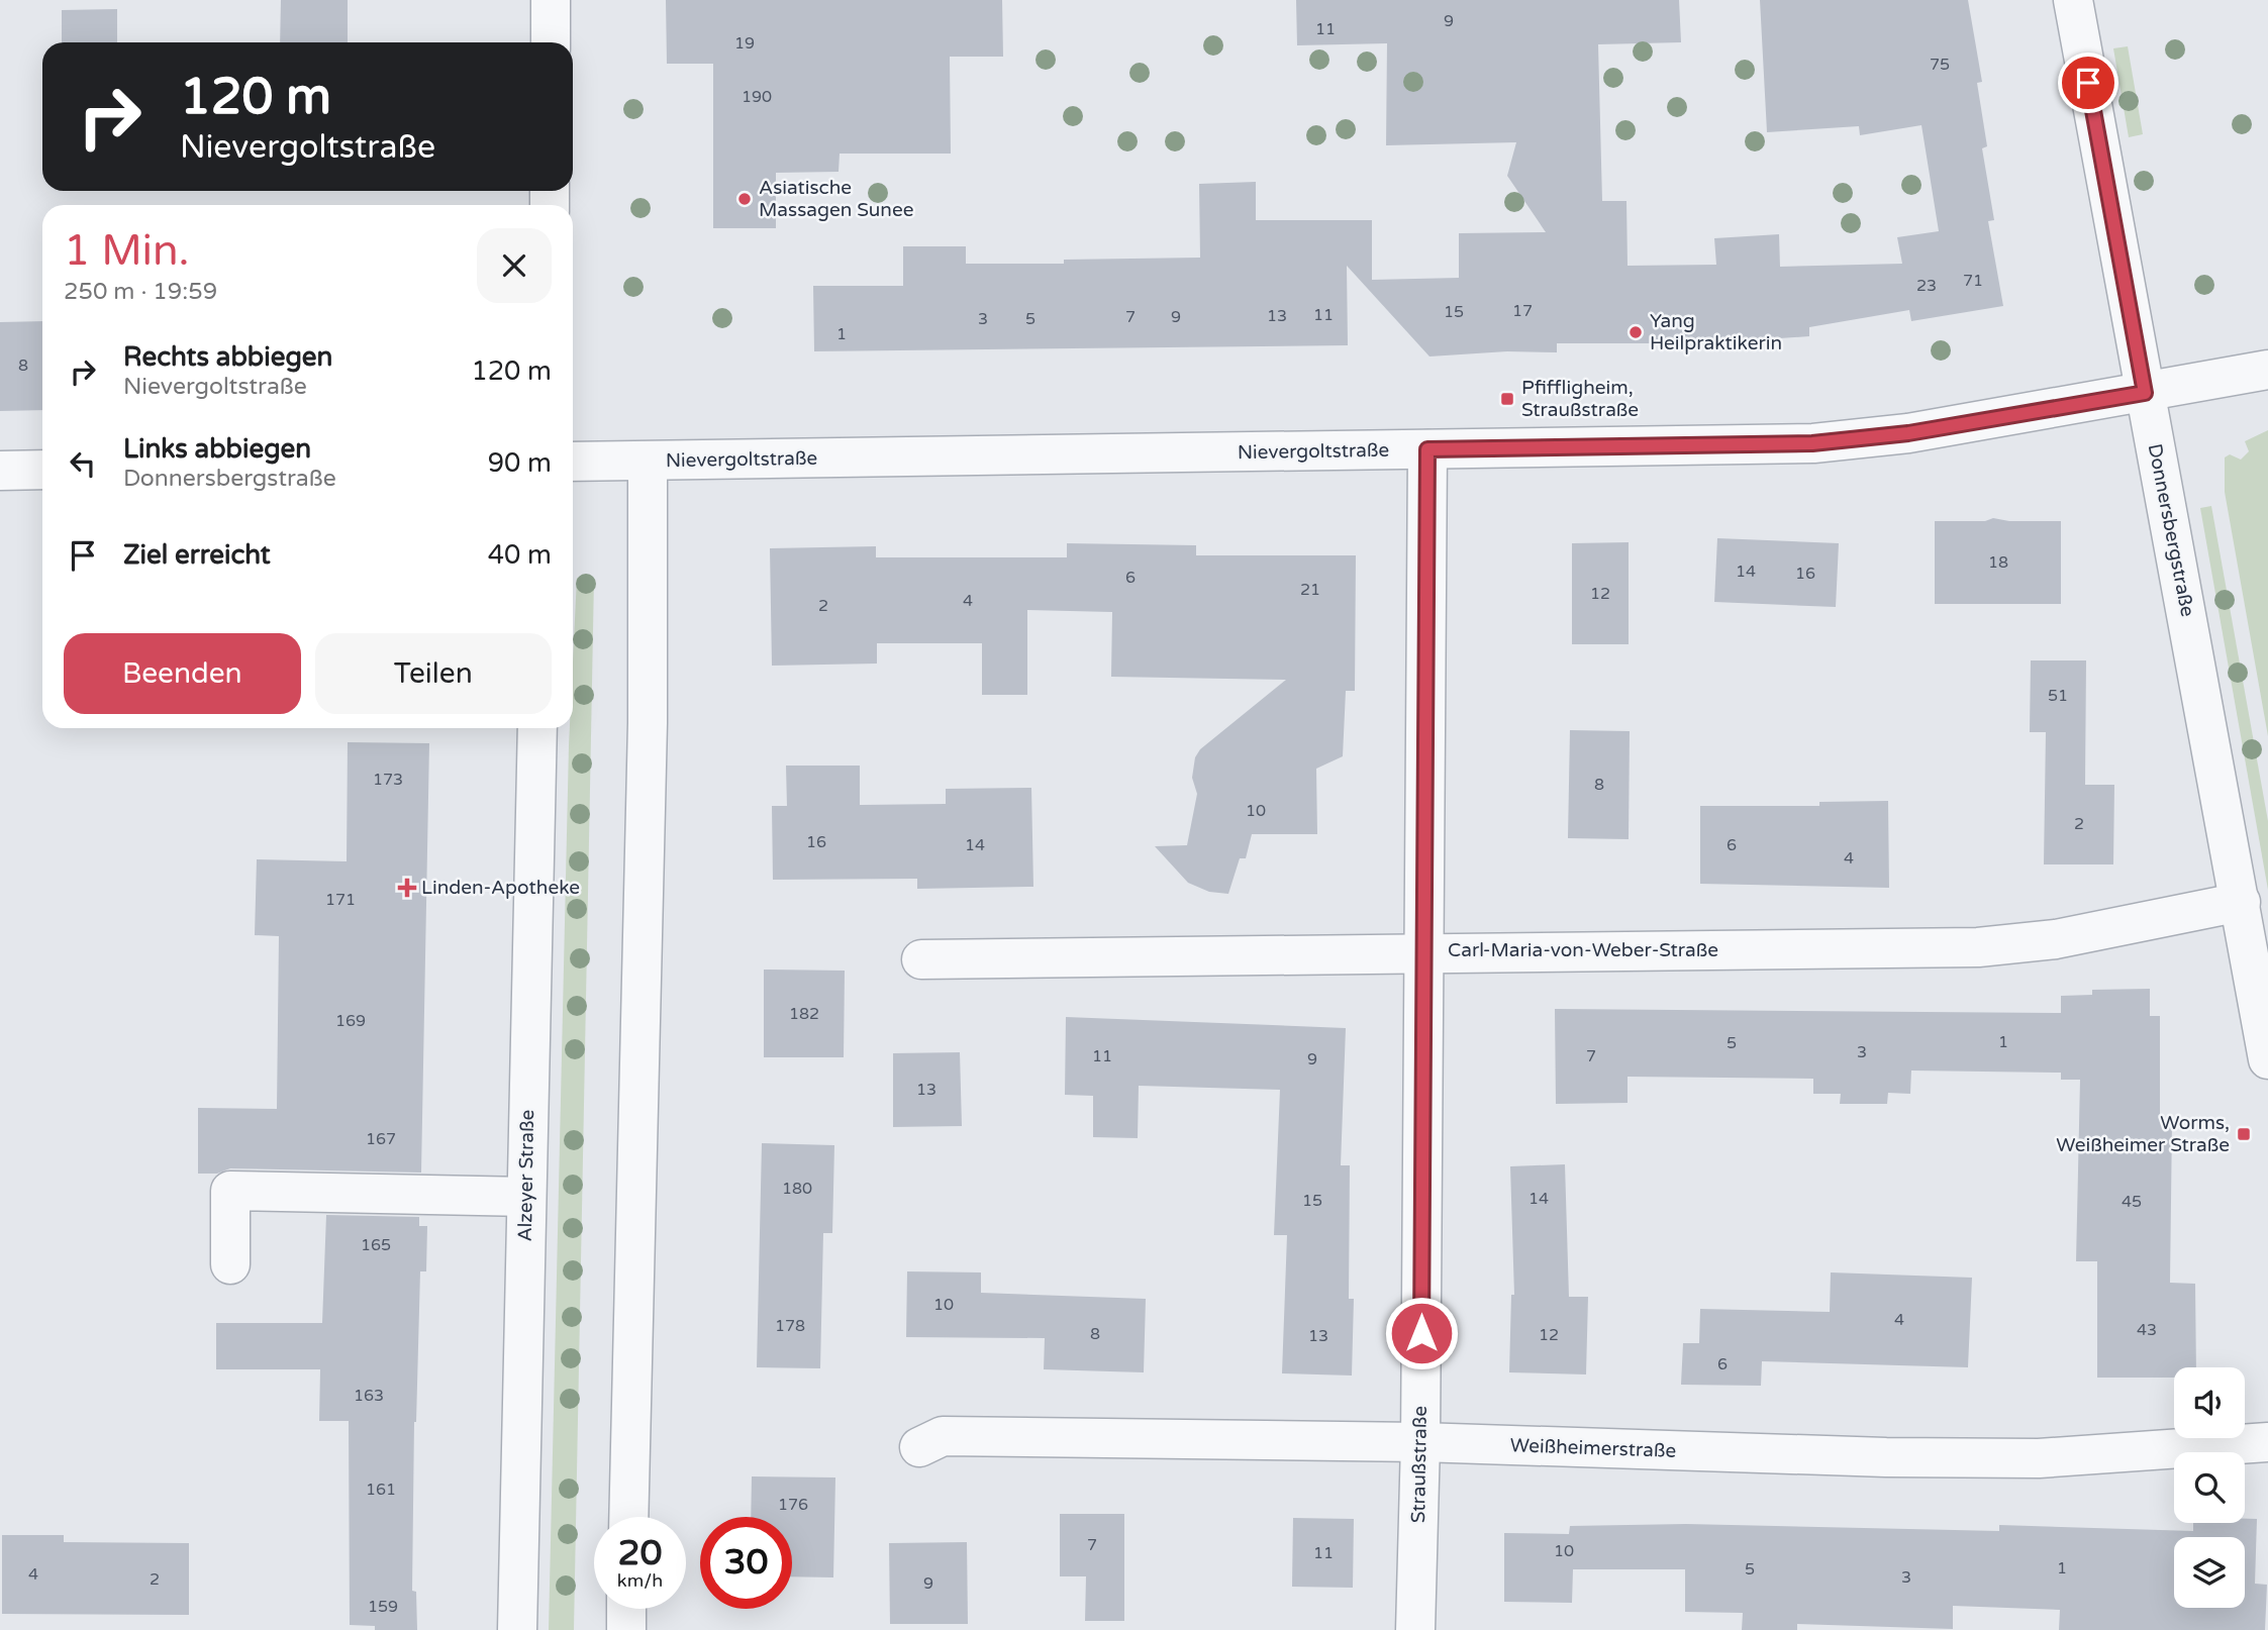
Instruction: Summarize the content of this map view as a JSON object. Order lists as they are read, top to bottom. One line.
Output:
{"streets":{"street":["Nievergoltstraße","Donnersbergstraße","Carl-Maria-von-Weber-Straße","Alzeyer Straße","Weißheimerstraße","Straußstraße"]},"crossings":[["Nievergoltstraße","Donnersbergstraße"],["Nievergoltstraße","Straußstraße"],["Donnersbergstraße","Carl-Maria-von-Weber-Straße"],["Carl-Maria-von-Weber-Straße","Straußstraße"],["Weißheimerstraße","Straußstraße"]],"places":{"other":["Asiatische Massagen Sunee","Yang Heilpraktikerin"],"transit":["Pfiffligheim, Straußstraße","Worms, Weißheimer Straße"],"health":["Linden-Apotheke"]},"house_numbers":["9","11","19","75","190","71","23","17","15","11","13","7","9","3","5","1","8","18","14","16","6","21","12","4","2","51","173","8","10","2","16","14","6","4","171","182","169","1","5","3","11","7","9","13","167","180","14","15","45","165","10","4","178","43","8","12","13","6","163","161","176","7","10","11","1","5","4","3","2","9","159"],"page":{"turn":["120 m","Nievergoltstraße"],"heading":["1 Min.","250 m · 19:59"],"list":[{"name":"Rechts abbiegen","note":"Nievergoltstraße","value":"120 m"},{"name":"Links abbiegen","note":"Donnersbergstraße","value":"90 m"},{"name":"Ziel erreicht","value":"40 m"}],"buttons":["Beenden","Teilen"],"speed":"20 km/h","limit":"30"}}
